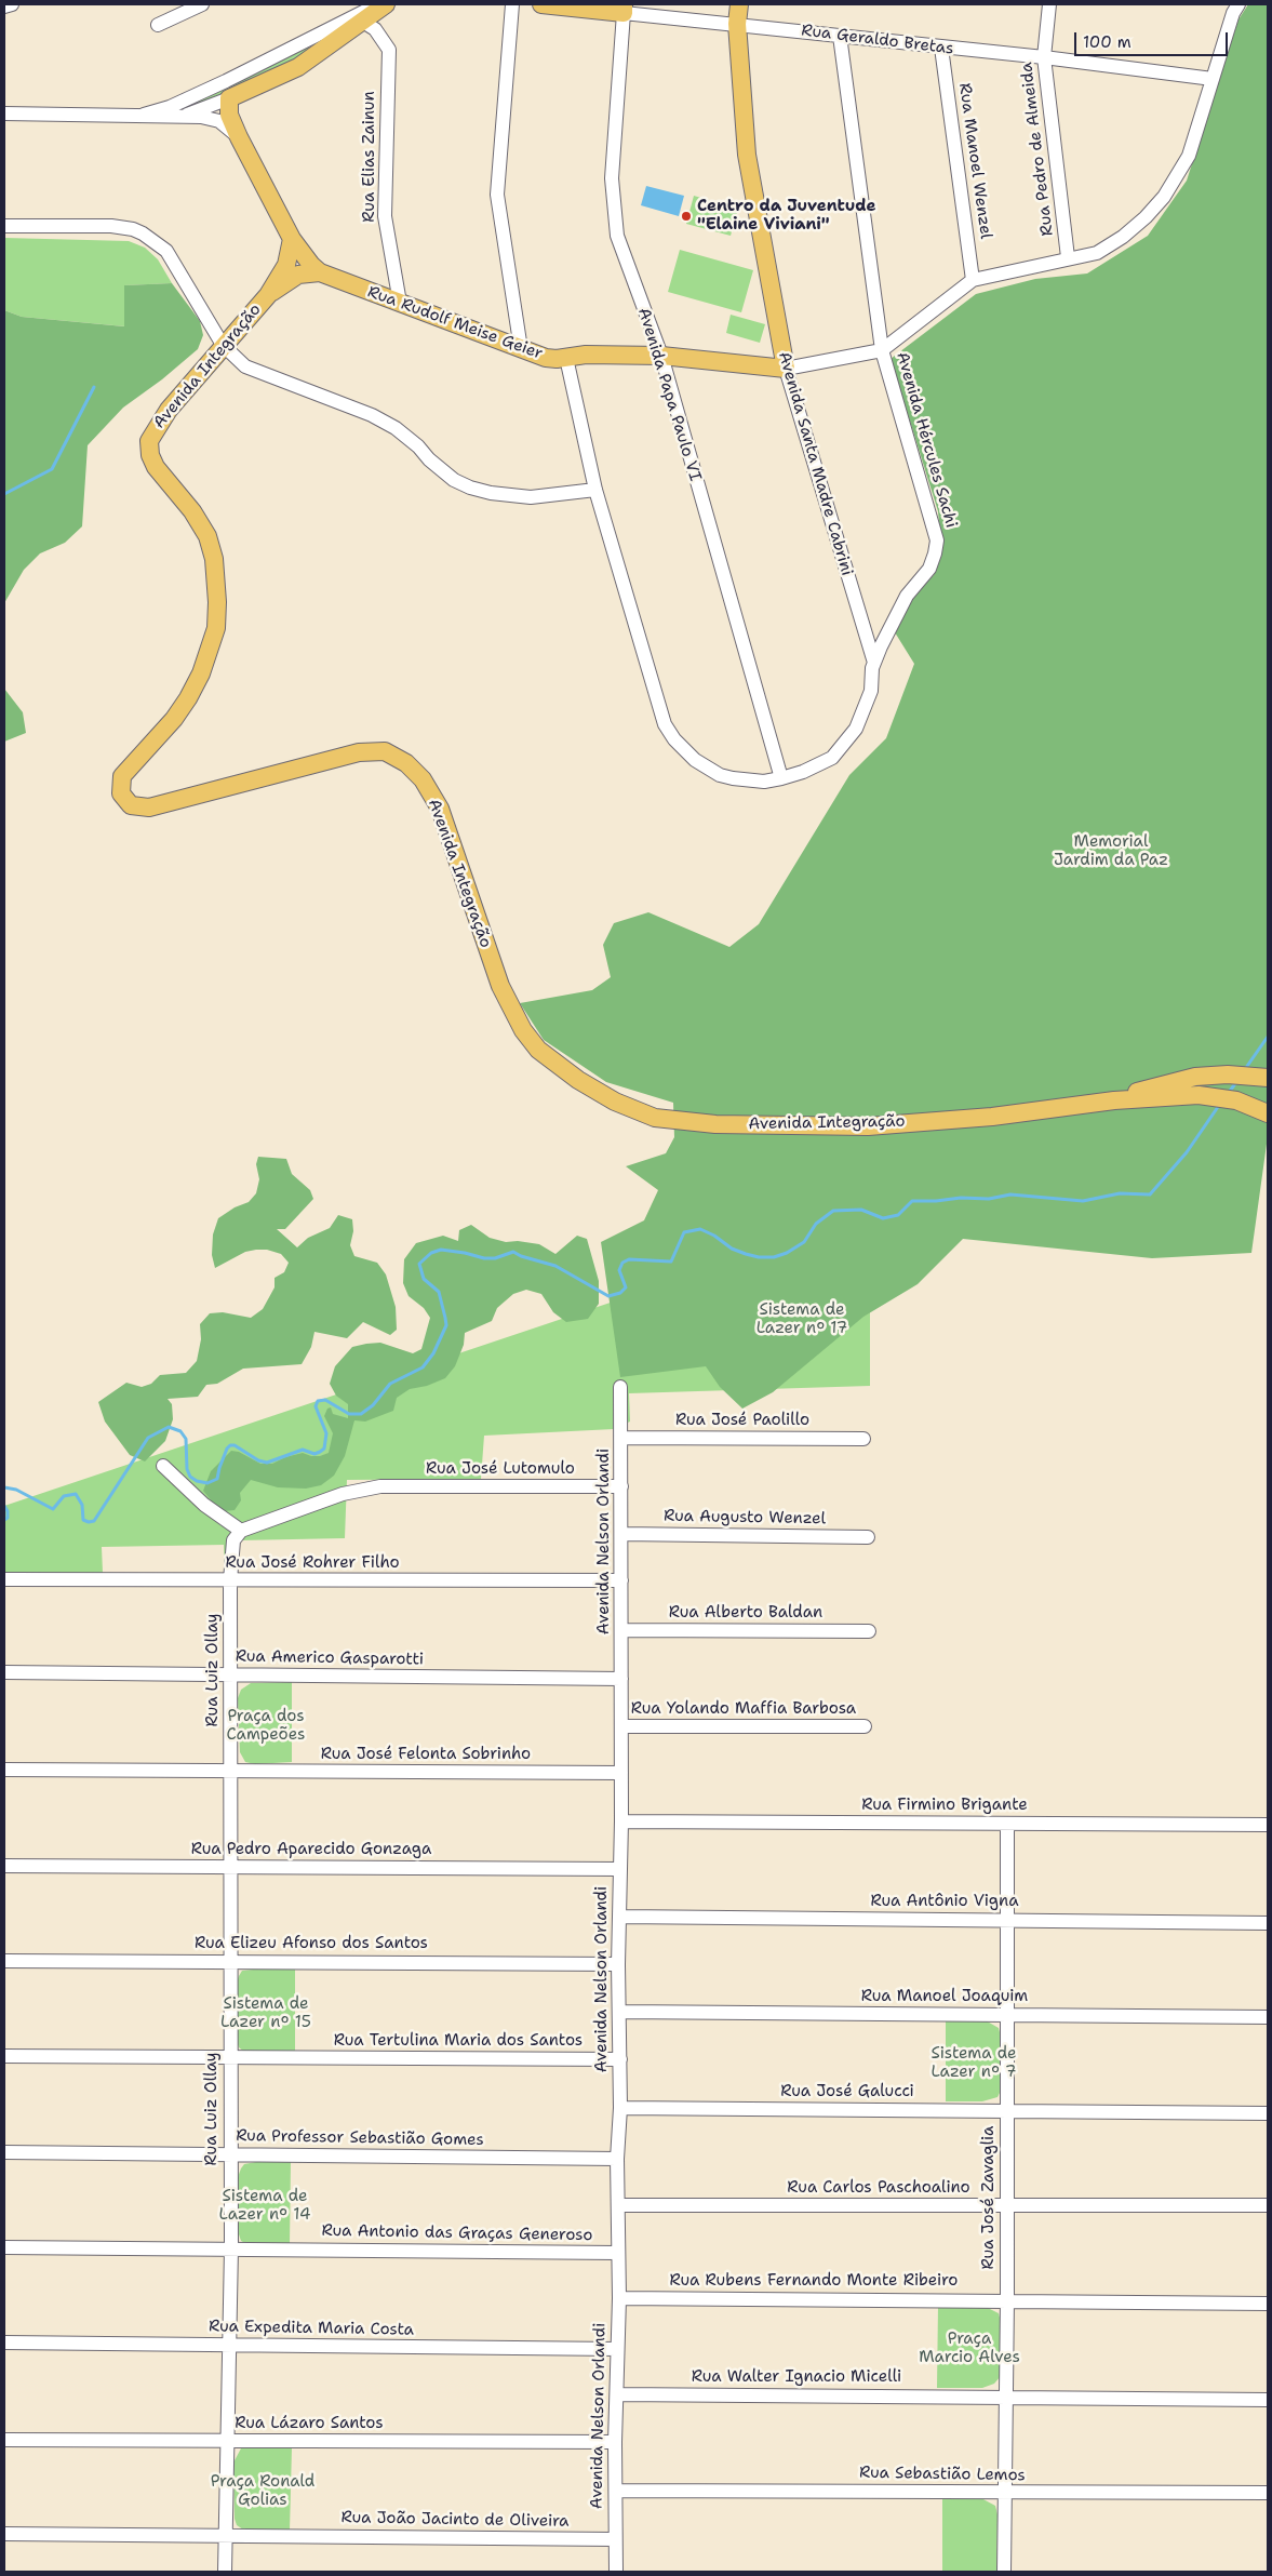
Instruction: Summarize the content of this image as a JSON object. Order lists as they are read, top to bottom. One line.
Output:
{"streets":{"main road":["Rua Geraldo Bretas","Rua Rudolf Meise Geier","Avenida Integração","Avenida Santa Madre Cabrini"],"street":["Rua Pedro de Almeida","Rua Elias Zainun","Rua Manoel Wenzel","Avenida Papa Paulo VI","Avenida Hércules Sachi","Rua José Paolillo","Rua José Lutomulo","Rua Augusto Wenzel","Avenida Nelson Orlandi","Rua José Rohrer Filho","Rua Alberto Baldan","Rua Americo Gasparotti","Rua Luiz Ollay","Rua Yolando Maffia Barbosa","Rua José Felonta Sobrinho","Rua Firmino Brigante","Rua Pedro Aparecido Gonzaga","Rua Antônio Vigna","Rua Elizeu Afonso dos Santos","Rua Manoel Joaquim","Rua Tertulina Maria dos Santos","Rua José Galucci","Rua Professor Sebastião Gomes","Rua Carlos Paschoalino","Rua José Zavaglia","Rua Antonio das Graças Generoso","Rua Rubens Fernando Monte Ribeiro","Rua Expedita Maria Costa","Rua Walter Ignacio Micelli","Rua Lázaro Santos","Rua Sebastião Lemos","Rua João Jacinto de Oliveira"]},"crossings":[["Rua Geraldo Bretas","Rua Pedro de Almeida"],["Rua Geraldo Bretas","Rua Manoel Wenzel"],["Rua Geraldo Bretas","Avenida Papa Paulo VI"],["Rua Geraldo Bretas","Avenida Hércules Sachi"],["Rua Geraldo Bretas","Avenida Santa Madre Cabrini"],["Rua Pedro de Almeida","Avenida Hércules Sachi"],["Rua Elias Zainun","Rua Rudolf Meise Geier"],["Rua Manoel Wenzel","Avenida Hércules Sachi"],["Rua Rudolf Meise Geier","Avenida Integração"],["Rua Rudolf Meise Geier","Avenida Papa Paulo VI"],["Rua Rudolf Meise Geier","Avenida Hércules Sachi"],["Rua Rudolf Meise Geier","Avenida Santa Madre Cabrini"],["Avenida Papa Paulo VI","Avenida Hércules Sachi"],["Avenida Hércules Sachi","Avenida Santa Madre Cabrini"],["Rua José Paolillo","Avenida Nelson Orlandi"],["Rua José Lutomulo","Avenida Nelson Orlandi"],["Rua José Lutomulo","Rua Luiz Ollay"],["Rua Augusto Wenzel","Avenida Nelson Orlandi"],["Avenida Nelson Orlandi","Rua José Rohrer Filho"],["Avenida Nelson Orlandi","Rua Alberto Baldan"],["Avenida Nelson Orlandi","Rua Americo Gasparotti"],["Avenida Nelson Orlandi","Rua Yolando Maffia Barbosa"],["Avenida Nelson Orlandi","Rua José Felonta Sobrinho"],["Avenida Nelson Orlandi","Rua Firmino Brigante"],["Avenida Nelson Orlandi","Rua Pedro Aparecido Gonzaga"],["Avenida Nelson Orlandi","Rua Antônio Vigna"],["Avenida Nelson Orlandi","Rua Elizeu Afonso dos Santos"],["Avenida Nelson Orlandi","Rua Manoel Joaquim"],["Avenida Nelson Orlandi","Rua Tertulina Maria dos Santos"],["Avenida Nelson Orlandi","Rua José Galucci"],["Avenida Nelson Orlandi","Rua Professor Sebastião Gomes"],["Avenida Nelson Orlandi","Rua Carlos Paschoalino"],["Avenida Nelson Orlandi","Rua Antonio das Graças Generoso"],["Avenida Nelson Orlandi","Rua Rubens Fernando Monte Ribeiro"],["Avenida Nelson Orlandi","Rua Expedita Maria Costa"],["Avenida Nelson Orlandi","Rua Walter Ignacio Micelli"],["Avenida Nelson Orlandi","Rua Lázaro Santos"],["Avenida Nelson Orlandi","Rua Sebastião Lemos"],["Avenida Nelson Orlandi","Rua João Jacinto de Oliveira"],["Rua José Rohrer Filho","Rua Luiz Ollay"],["Rua Americo Gasparotti","Rua Luiz Ollay"],["Rua Luiz Ollay","Rua José Felonta Sobrinho"],["Rua Luiz Ollay","Rua Pedro Aparecido Gonzaga"],["Rua Luiz Ollay","Rua Elizeu Afonso dos Santos"],["Rua Luiz Ollay","Rua Tertulina Maria dos Santos"],["Rua Luiz Ollay","Rua Professor Sebastião Gomes"],["Rua Luiz Ollay","Rua Antonio das Graças Generoso"],["Rua Luiz Ollay","Rua Expedita Maria Costa"],["Rua Luiz Ollay","Rua Lázaro Santos"],["Rua Luiz Ollay","Rua João Jacinto de Oliveira"],["Rua Firmino Brigante","Rua José Zavaglia"],["Rua Antônio Vigna","Rua José Zavaglia"],["Rua Manoel Joaquim","Rua José Zavaglia"],["Rua José Galucci","Rua José Zavaglia"],["Rua Carlos Paschoalino","Rua José Zavaglia"],["Rua José Zavaglia","Rua Rubens Fernando Monte Ribeiro"],["Rua José Zavaglia","Rua Walter Ignacio Micelli"],["Rua José Zavaglia","Rua Sebastião Lemos"]],"parks":["Memorial Jardim da Paz","Sistema de Lazer nº 17","Praça dos Campeões","Sistema de Lazer nº 15","Sistema de Lazer nº 7","Sistema de Lazer nº 14","Praça Marcio Alves","Praça Ronald Golias"],"places":["Centro da Juventude \"Elaine Viviani\""],"scale_bar":"100 m"}
